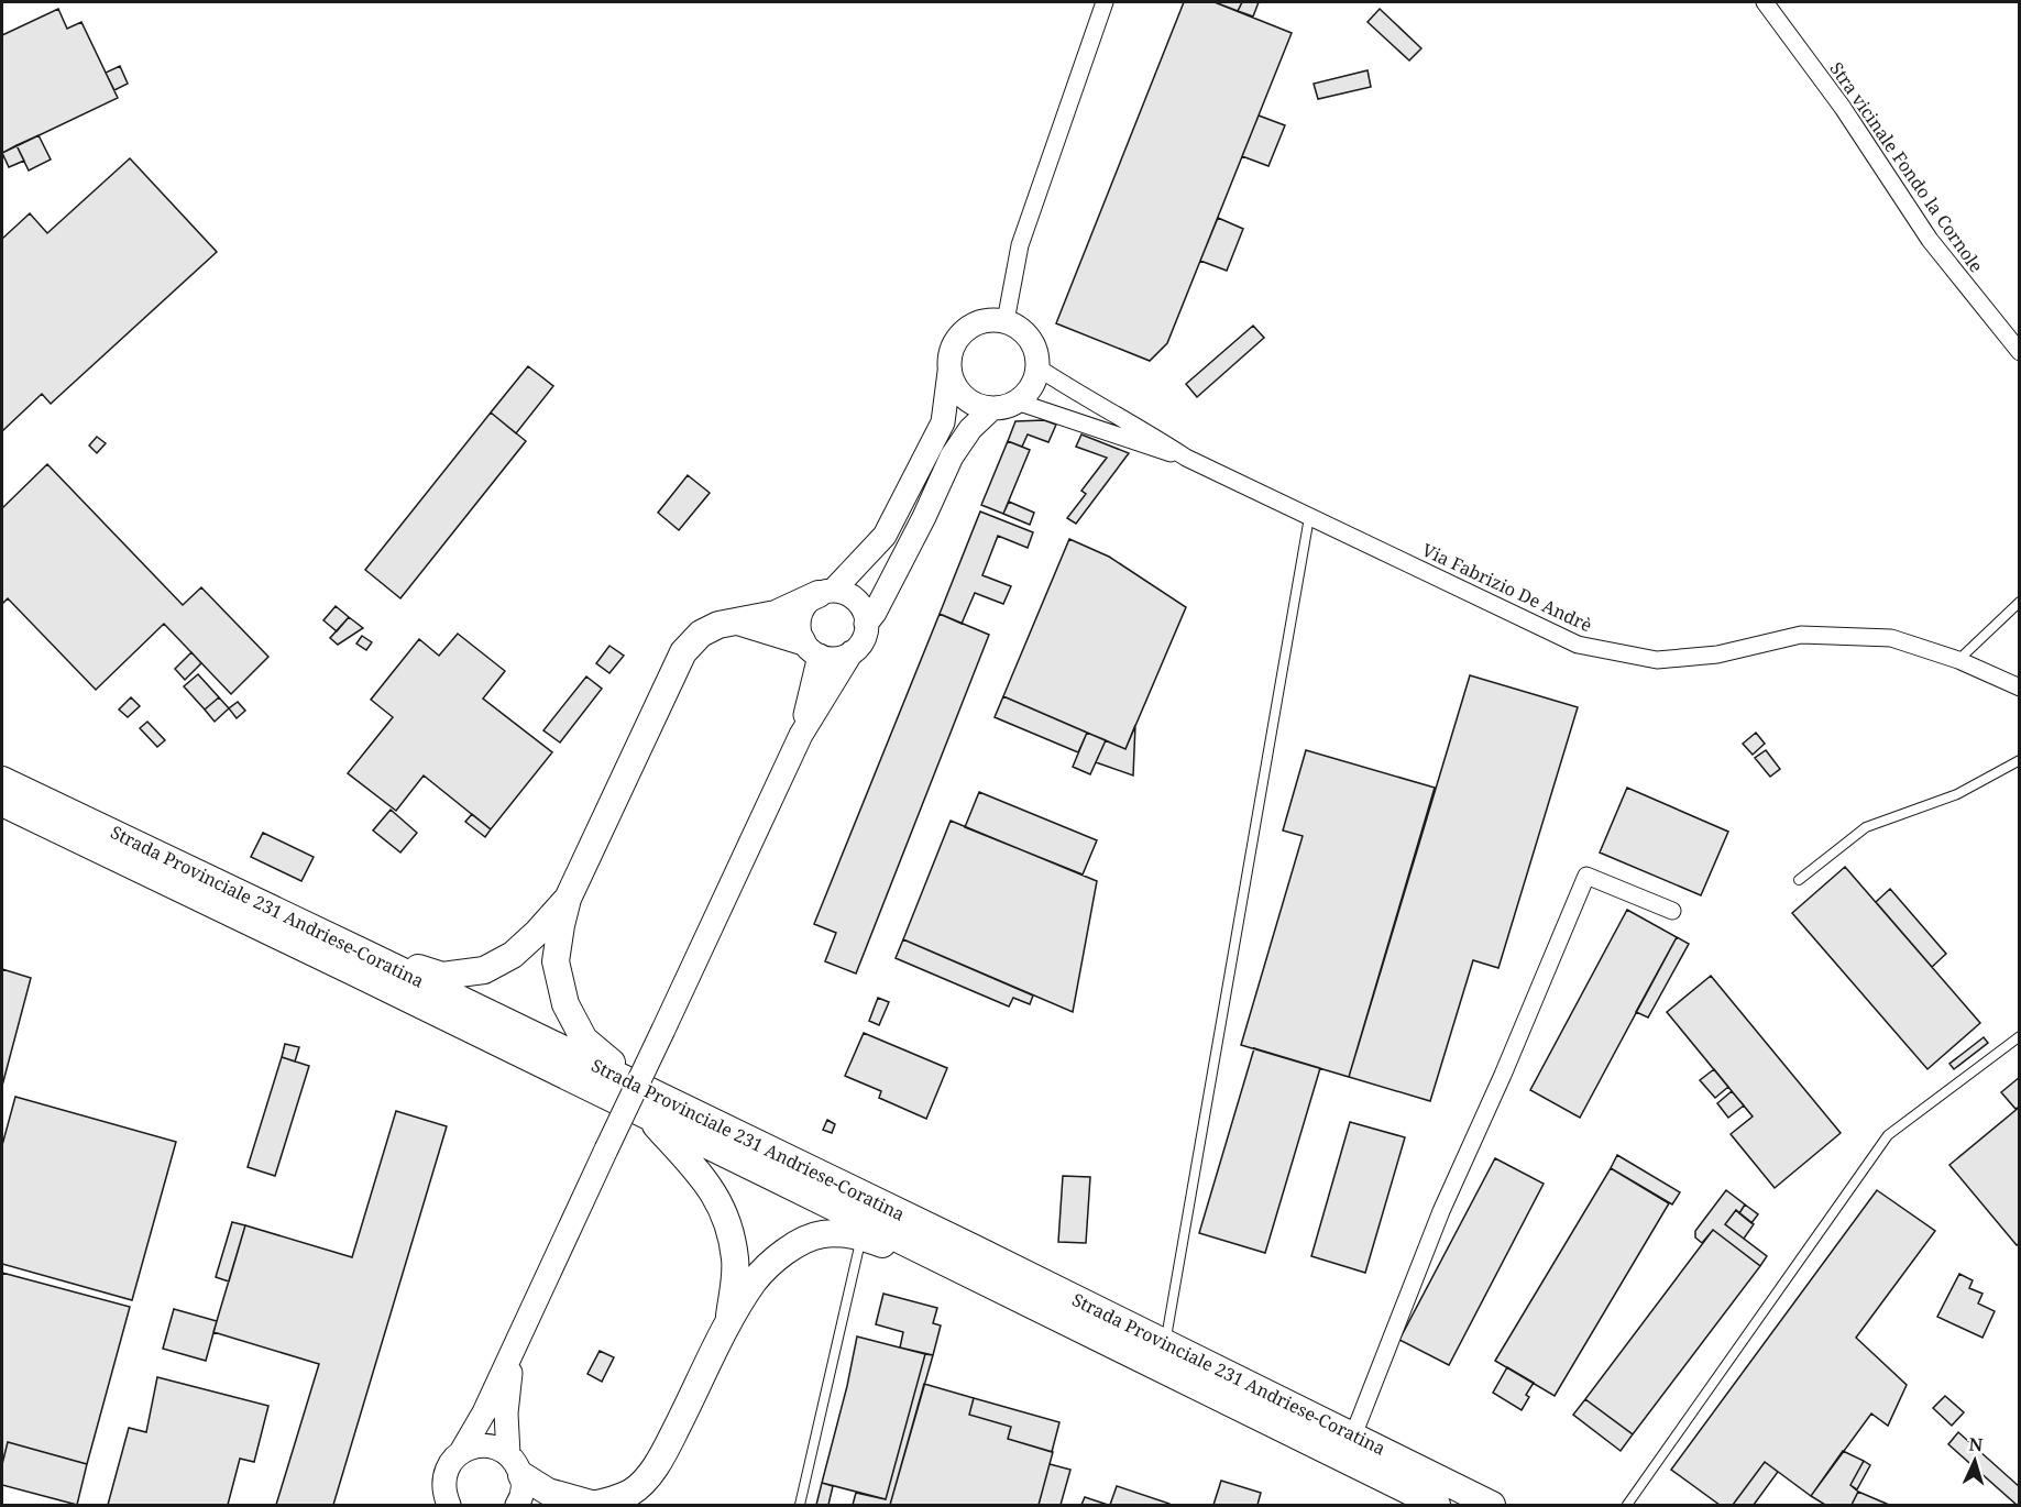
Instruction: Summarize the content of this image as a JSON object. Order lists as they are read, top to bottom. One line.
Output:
{"streets":{"main road":["Strada Provinciale 231 Andriese-Coratina"],"street":["Stra vicinale Fondo la Cornole","Via Fabrizio De Andrè"]},"north":"top"}
